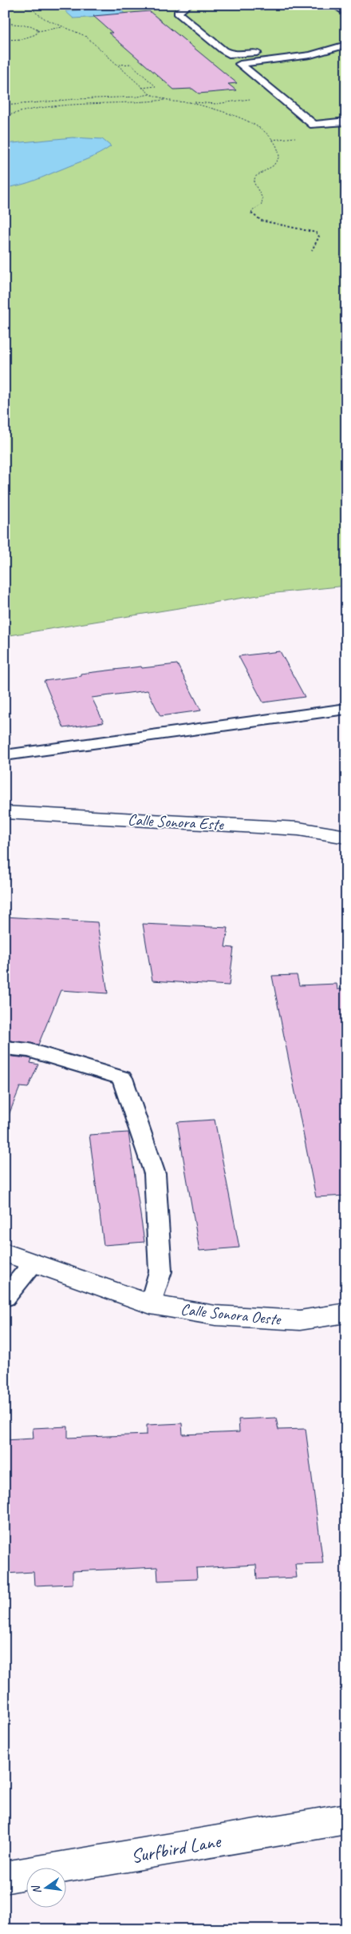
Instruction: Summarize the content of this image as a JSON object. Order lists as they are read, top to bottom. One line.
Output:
{"streets":{"street":["Calle Sonora Este","Calle Sonora Oeste","Surfbird Lane"]},"north":"left"}
